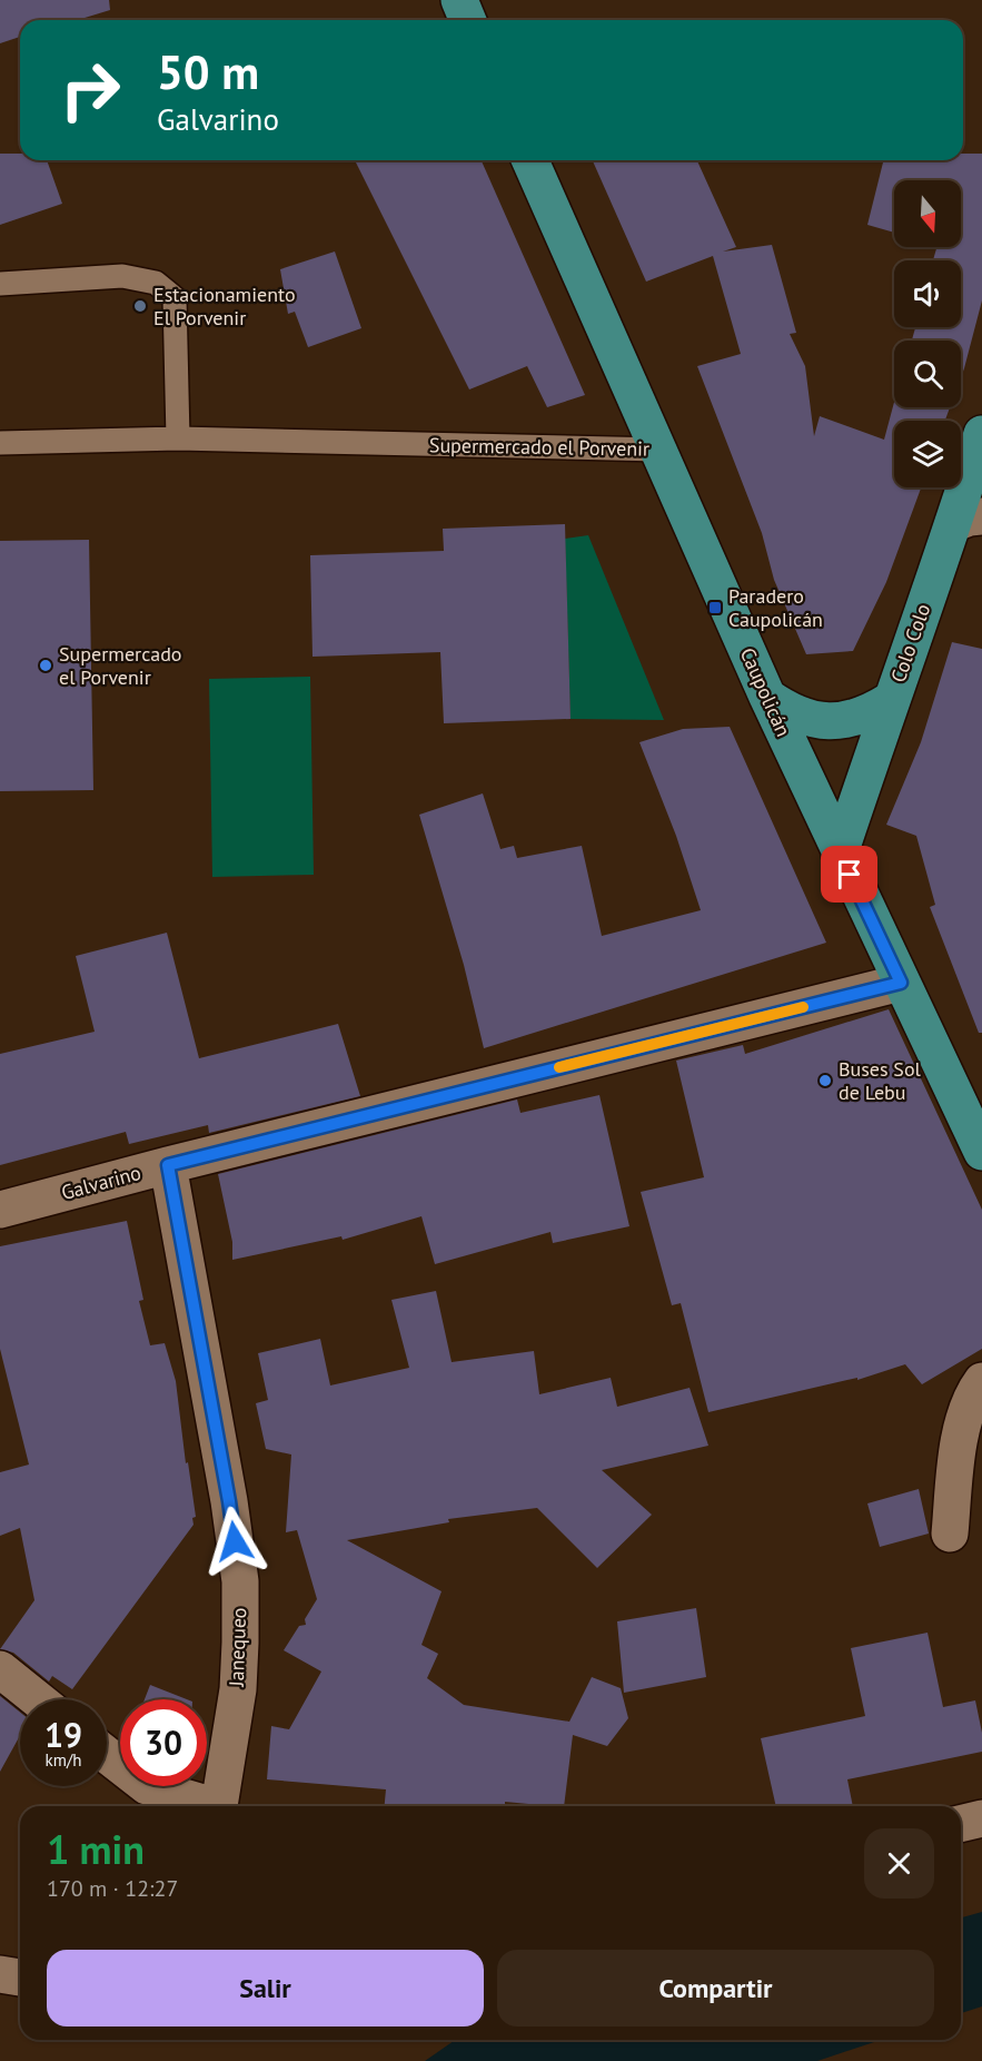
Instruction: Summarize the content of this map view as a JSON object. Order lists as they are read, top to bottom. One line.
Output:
{"streets":{"main road":["Colo Colo","Caupolicán"],"street":["Galvarino","Janequeo"],"lane":["Supermercado el Porvenir"]},"crossings":[["Supermercado el Porvenir","Caupolicán"],["Colo Colo","Caupolicán"],["Caupolicán","Galvarino"],["Galvarino","Janequeo"]],"places":{"other":["Estacionamiento El Porvenir","Supermercado el Porvenir","Buses Sol de Lebu"],"transit":["Paradero Caupolicán"]},"north":"bottom","page":{"turn":["50 m","Galvarino"],"speed":"19 km/h","limit":"30","heading":["1 min","170 m · 12:27"],"buttons":["Salir","Compartir"]}}
